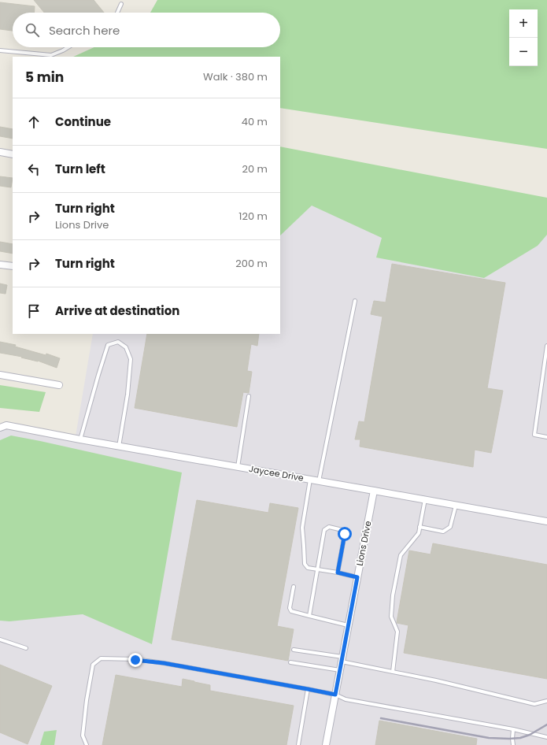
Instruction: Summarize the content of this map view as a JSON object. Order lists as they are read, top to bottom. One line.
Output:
{"streets":{"street":["Jaycee Drive","Lions Drive"]},"crossings":[["Jaycee Drive","Lions Drive"]],"page":{"map_buttons":["+","−"],"search":"Search here","heading":["5 min","Walk · 380 m"],"list":[["Continue","40 m"],["Turn left","20 m"],["Turn right","Lions Drive","120 m"],["Turn right","200 m"],"Arrive at destination"]}}
